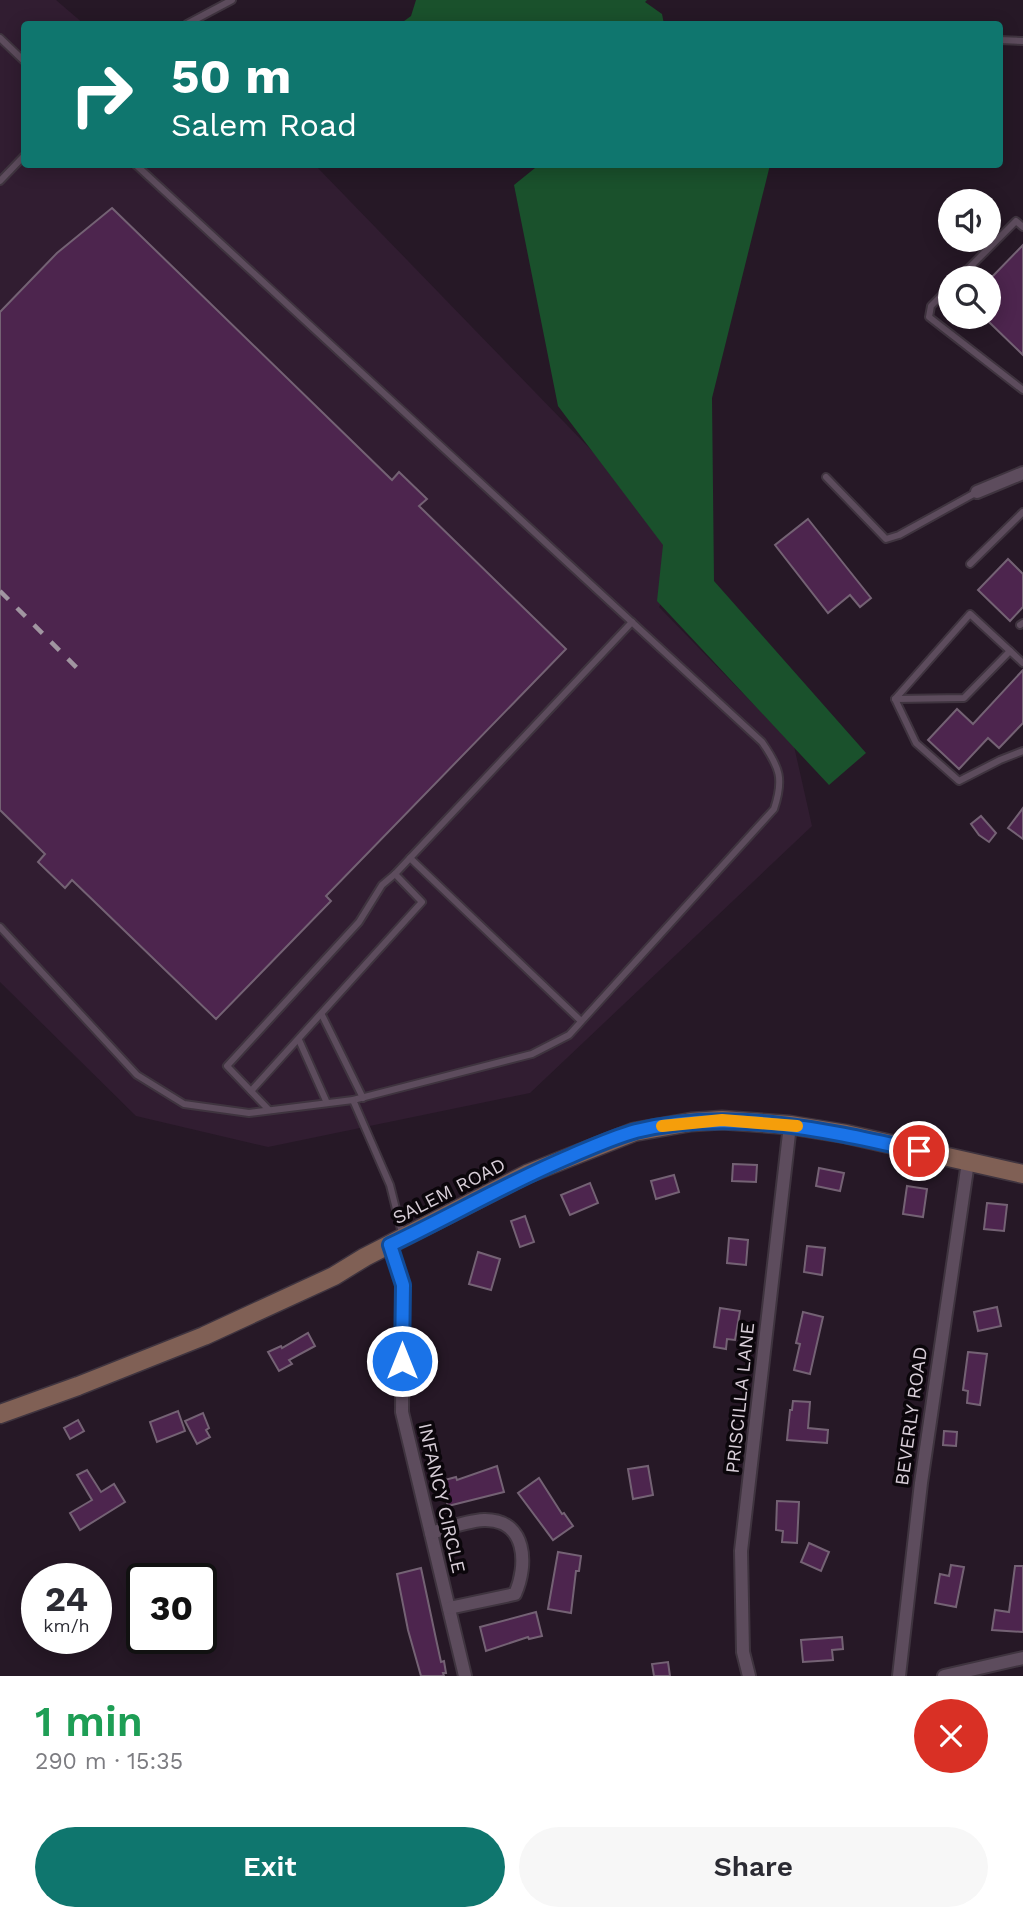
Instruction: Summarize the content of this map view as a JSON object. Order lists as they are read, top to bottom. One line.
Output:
{"streets":{"main road":["SALEM ROAD"],"street":["PRISCILLA LANE","BEVERLY ROAD","INFANCY CIRCLE"]},"crossings":[["SALEM ROAD","PRISCILLA LANE"],["SALEM ROAD","BEVERLY ROAD"],["SALEM ROAD","INFANCY CIRCLE"]],"page":{"turn":["50 m","Salem Road"],"speed":"24 km/h","limit":"30","heading":["1 min","290 m · 15:35"],"buttons":["Exit","Share"]}}
